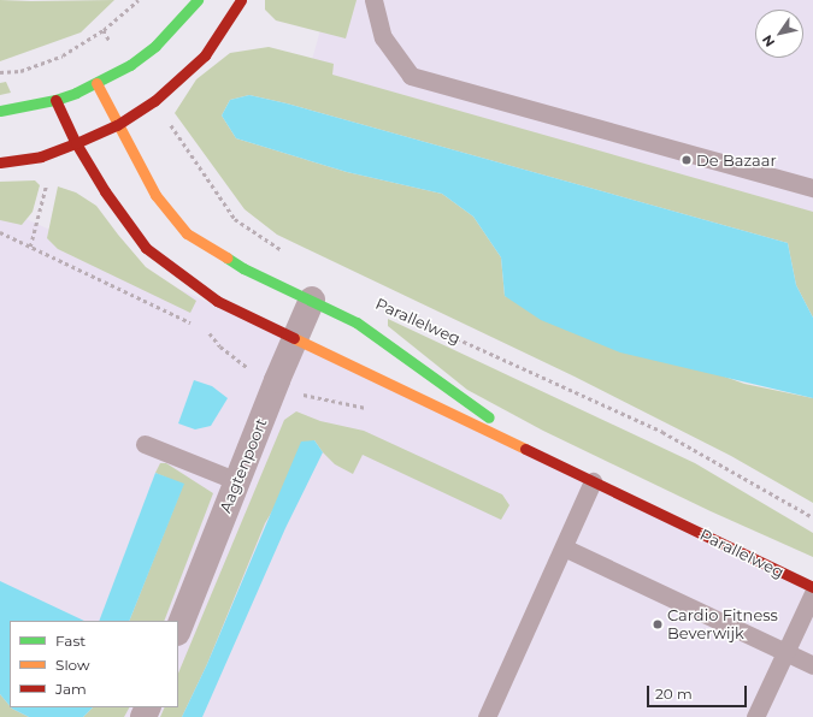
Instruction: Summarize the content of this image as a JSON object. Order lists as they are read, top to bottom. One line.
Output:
{"streets":{"main road":["Parallelweg"],"street":["Aagtenpoort"]},"crossings":[["Parallelweg","Aagtenpoort"]],"places":["De Bazaar","Cardio Fitness Beverwijk"],"legend":["Fast","Slow","Jam"],"scale_bar":"20 m","north":"bottom left"}
